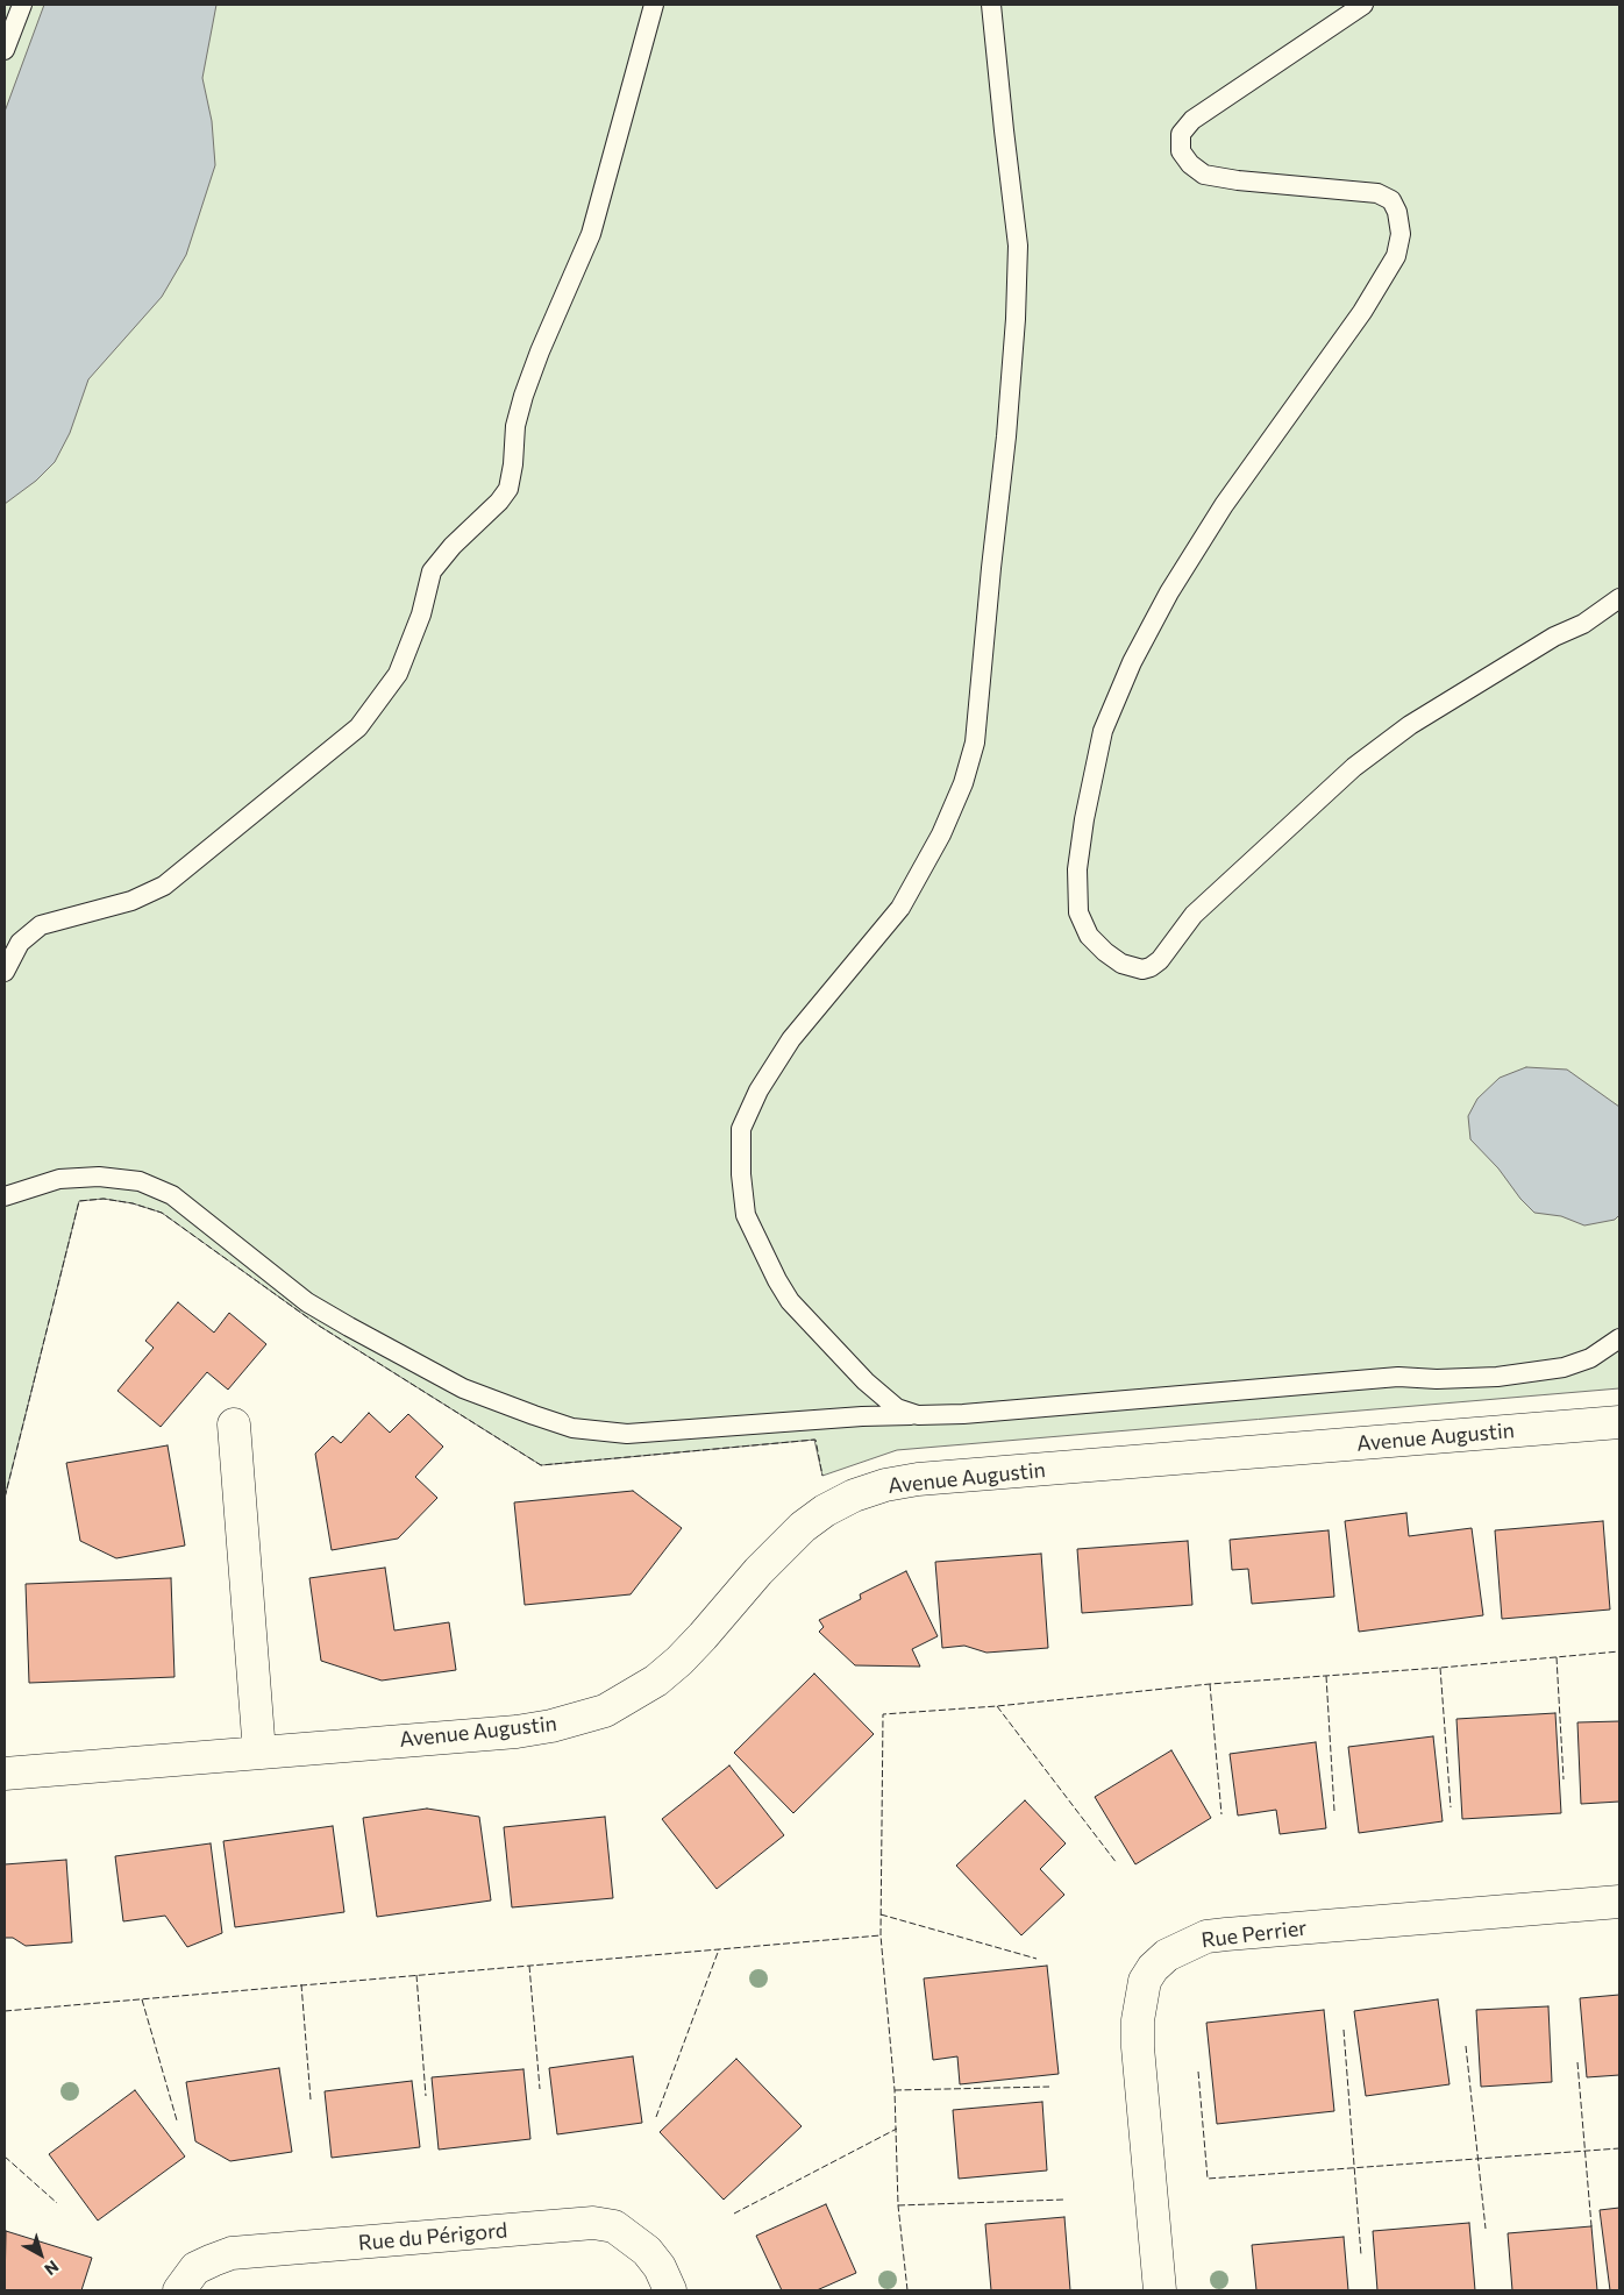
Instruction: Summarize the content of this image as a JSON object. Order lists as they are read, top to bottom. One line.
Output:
{"streets":{"street":["Avenue Augustin","Rue Perrier","Rue du Périgord"]},"north":"bottom right"}
